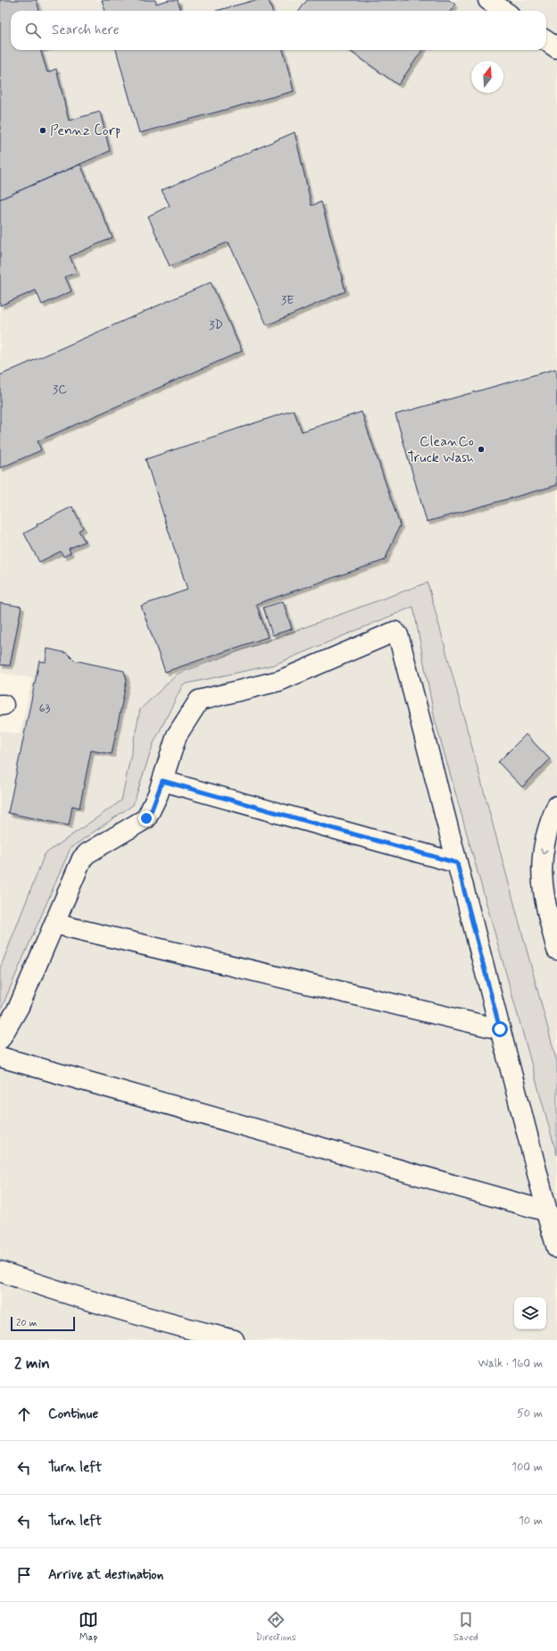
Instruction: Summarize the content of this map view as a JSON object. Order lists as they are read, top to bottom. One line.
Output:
{"places":["Pennz Corp","CleanCo Truck Wash"],"house_numbers":["3E","3D","3C","63"],"scale_bar":"20 m","north":"top","page":{"search":"Search here","scale":"20 m","heading":["2 min","Walk · 160 m"],"list":[["Continue","50 m"],["Turn left","100 m"],["Turn left","10 m"],"Arrive at destination"],"nav":["Map","Directions","Saved"]}}
